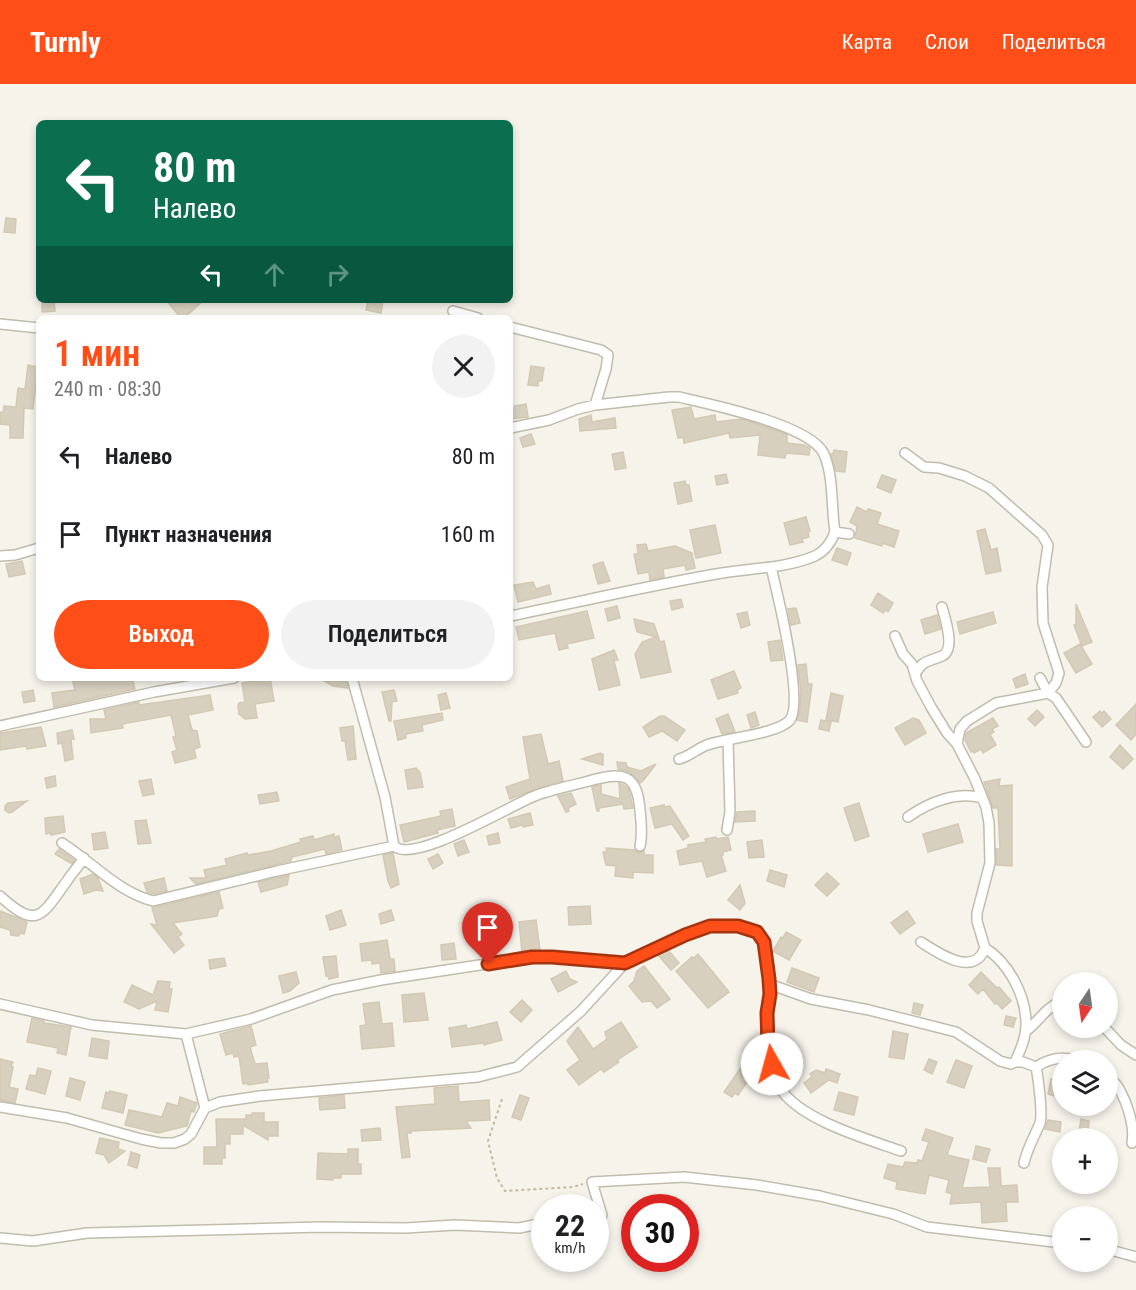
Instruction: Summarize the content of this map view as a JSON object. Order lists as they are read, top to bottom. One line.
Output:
{"north":"bottom","page":{"header":"Turnly","nav":["Карта","Слои","Поделиться"],"turn":["80 m","Налево"],"heading":["1 мин","240 m · 08:30"],"list":[{"name":"Налево","value":"80 m"},{"name":"Пункт назначения","value":"160 m"}],"buttons":["Выход","Поделиться"],"map_buttons":["+","−"],"speed":"22 km/h","limit":"30"}}
